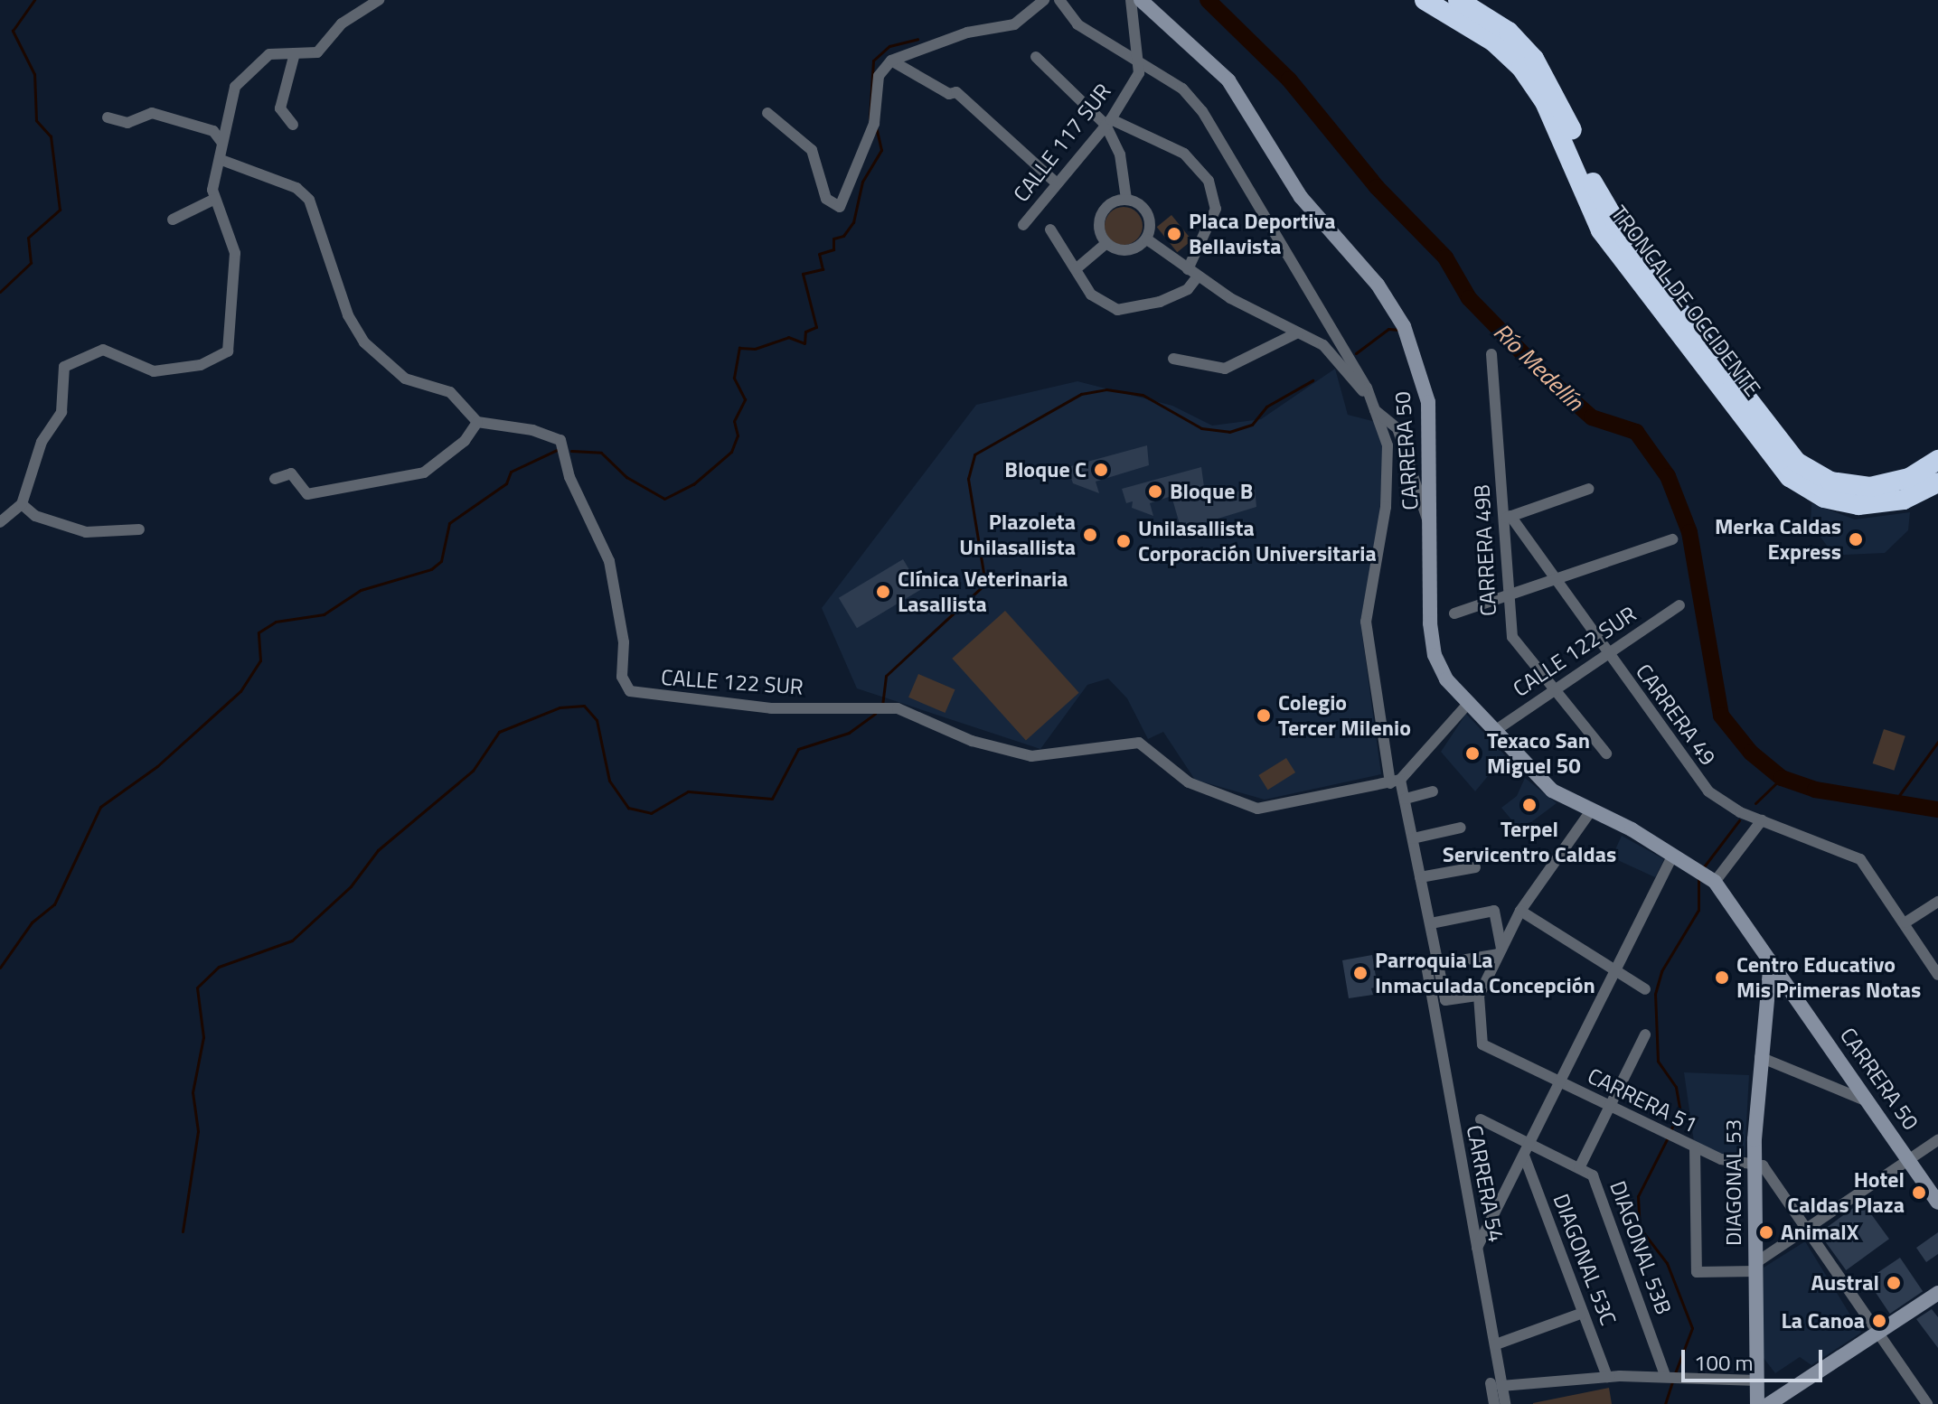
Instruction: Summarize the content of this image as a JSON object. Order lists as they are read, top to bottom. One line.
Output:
{"streets":{"highway":["TRONCAL DE OCCIDENTE"],"main road":["CARRERA 50","DIAGONAL 53"],"street":["CALLE 117 SUR","CARRERA 49B","CALLE 122 SUR","CARRERA 49","CARRERA 51","CARRERA 54","DIAGONAL 53B","DIAGONAL 53C"]},"crossings":[["CARRERA 50","CALLE 122 SUR"],["CARRERA 50","DIAGONAL 53"],["CARRERA 49B","CALLE 122 SUR"],["CARRERA 49B","CARRERA 49"],["CALLE 122 SUR","CARRERA 49"],["CARRERA 51","DIAGONAL 53"]],"water":["Río Medellín"],"places":["Placa Deportiva Bellavista","Bloque C","Bloque B","Plazoleta Unilasallista","Merka Caldas Express","Unilasallista Corporación Universitaria","Clínica Veterinaria Lasallista","Colegio Tercer Milenio","Texaco San Miguel 50","Terpel Servicentro Caldas","Parroquia La Inmaculada Concepción","Centro Educativo Mis Primeras Notas","Hotel Caldas Plaza","AnimalX","Austral","La Canoa"],"scale_bar":"100 m"}
